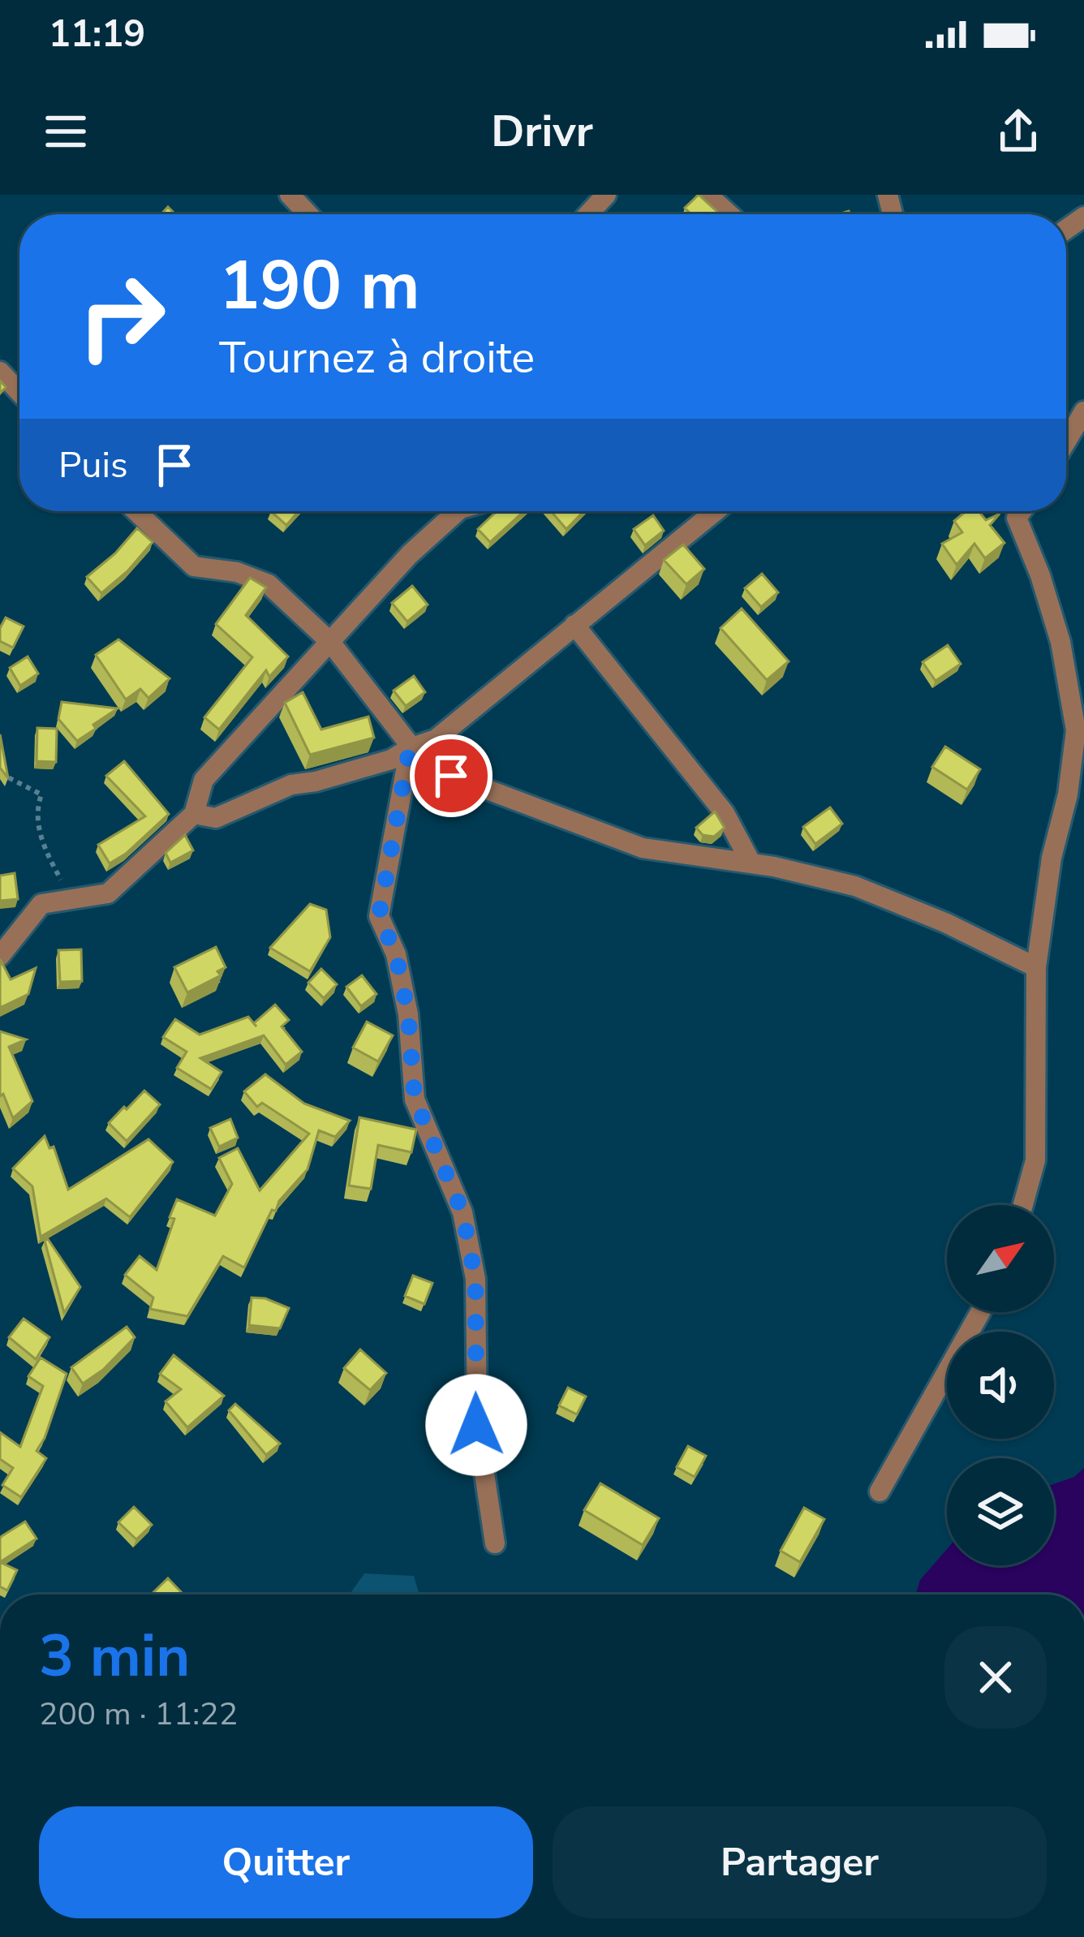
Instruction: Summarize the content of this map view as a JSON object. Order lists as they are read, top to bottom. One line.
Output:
{"north":"top right","page":{"status":"11:19","header":"Drivr","turn":["190 m","Tournez à droite"],"then":"Puis","heading":["3 min","200 m · 11:22"],"buttons":["Quitter","Partager"]}}
